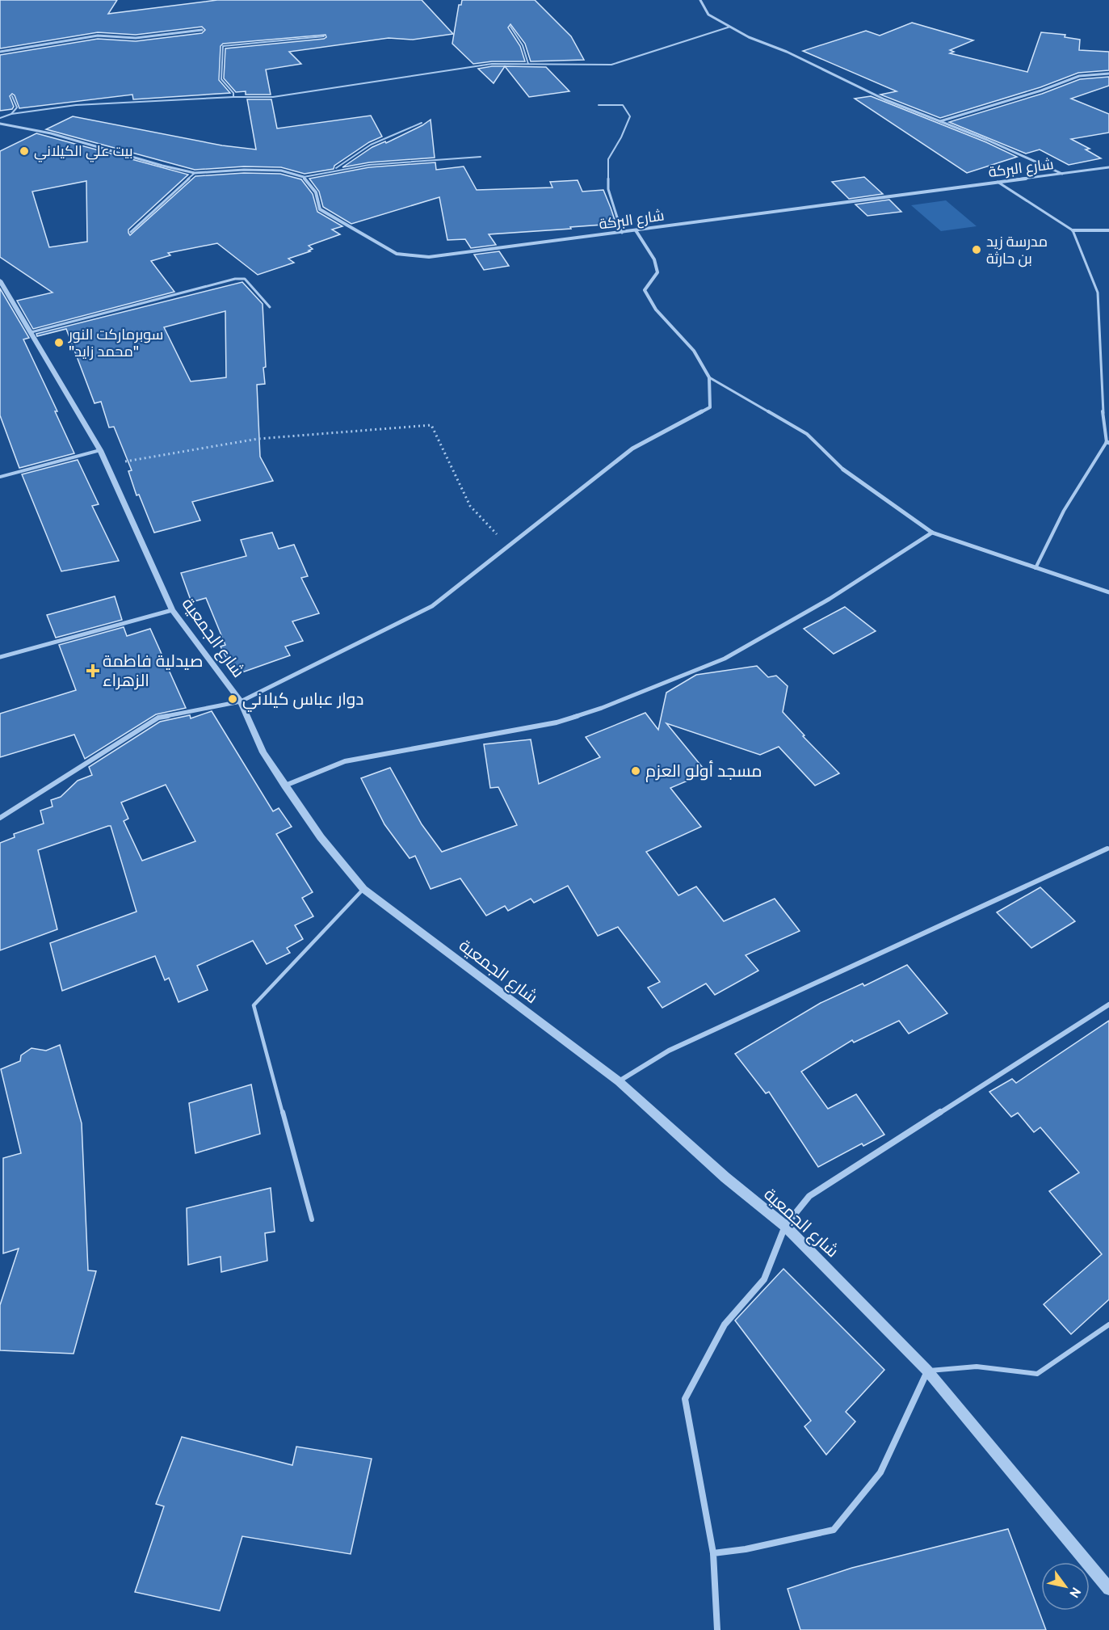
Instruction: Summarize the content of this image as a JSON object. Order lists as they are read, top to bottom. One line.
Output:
{"streets":{"street":["شارع البركة","شارع الجمعية"]},"places":{"other":["بيت علي الكيلاني","مدرسة زيد بن حارثة","سوبرماركت النور \"محمد زايد\"","دوار عباس كيلاني","مسجد أولو العزم"],"health":["صيدلية فاطمة الزهراء"]},"north":"bottom right"}
